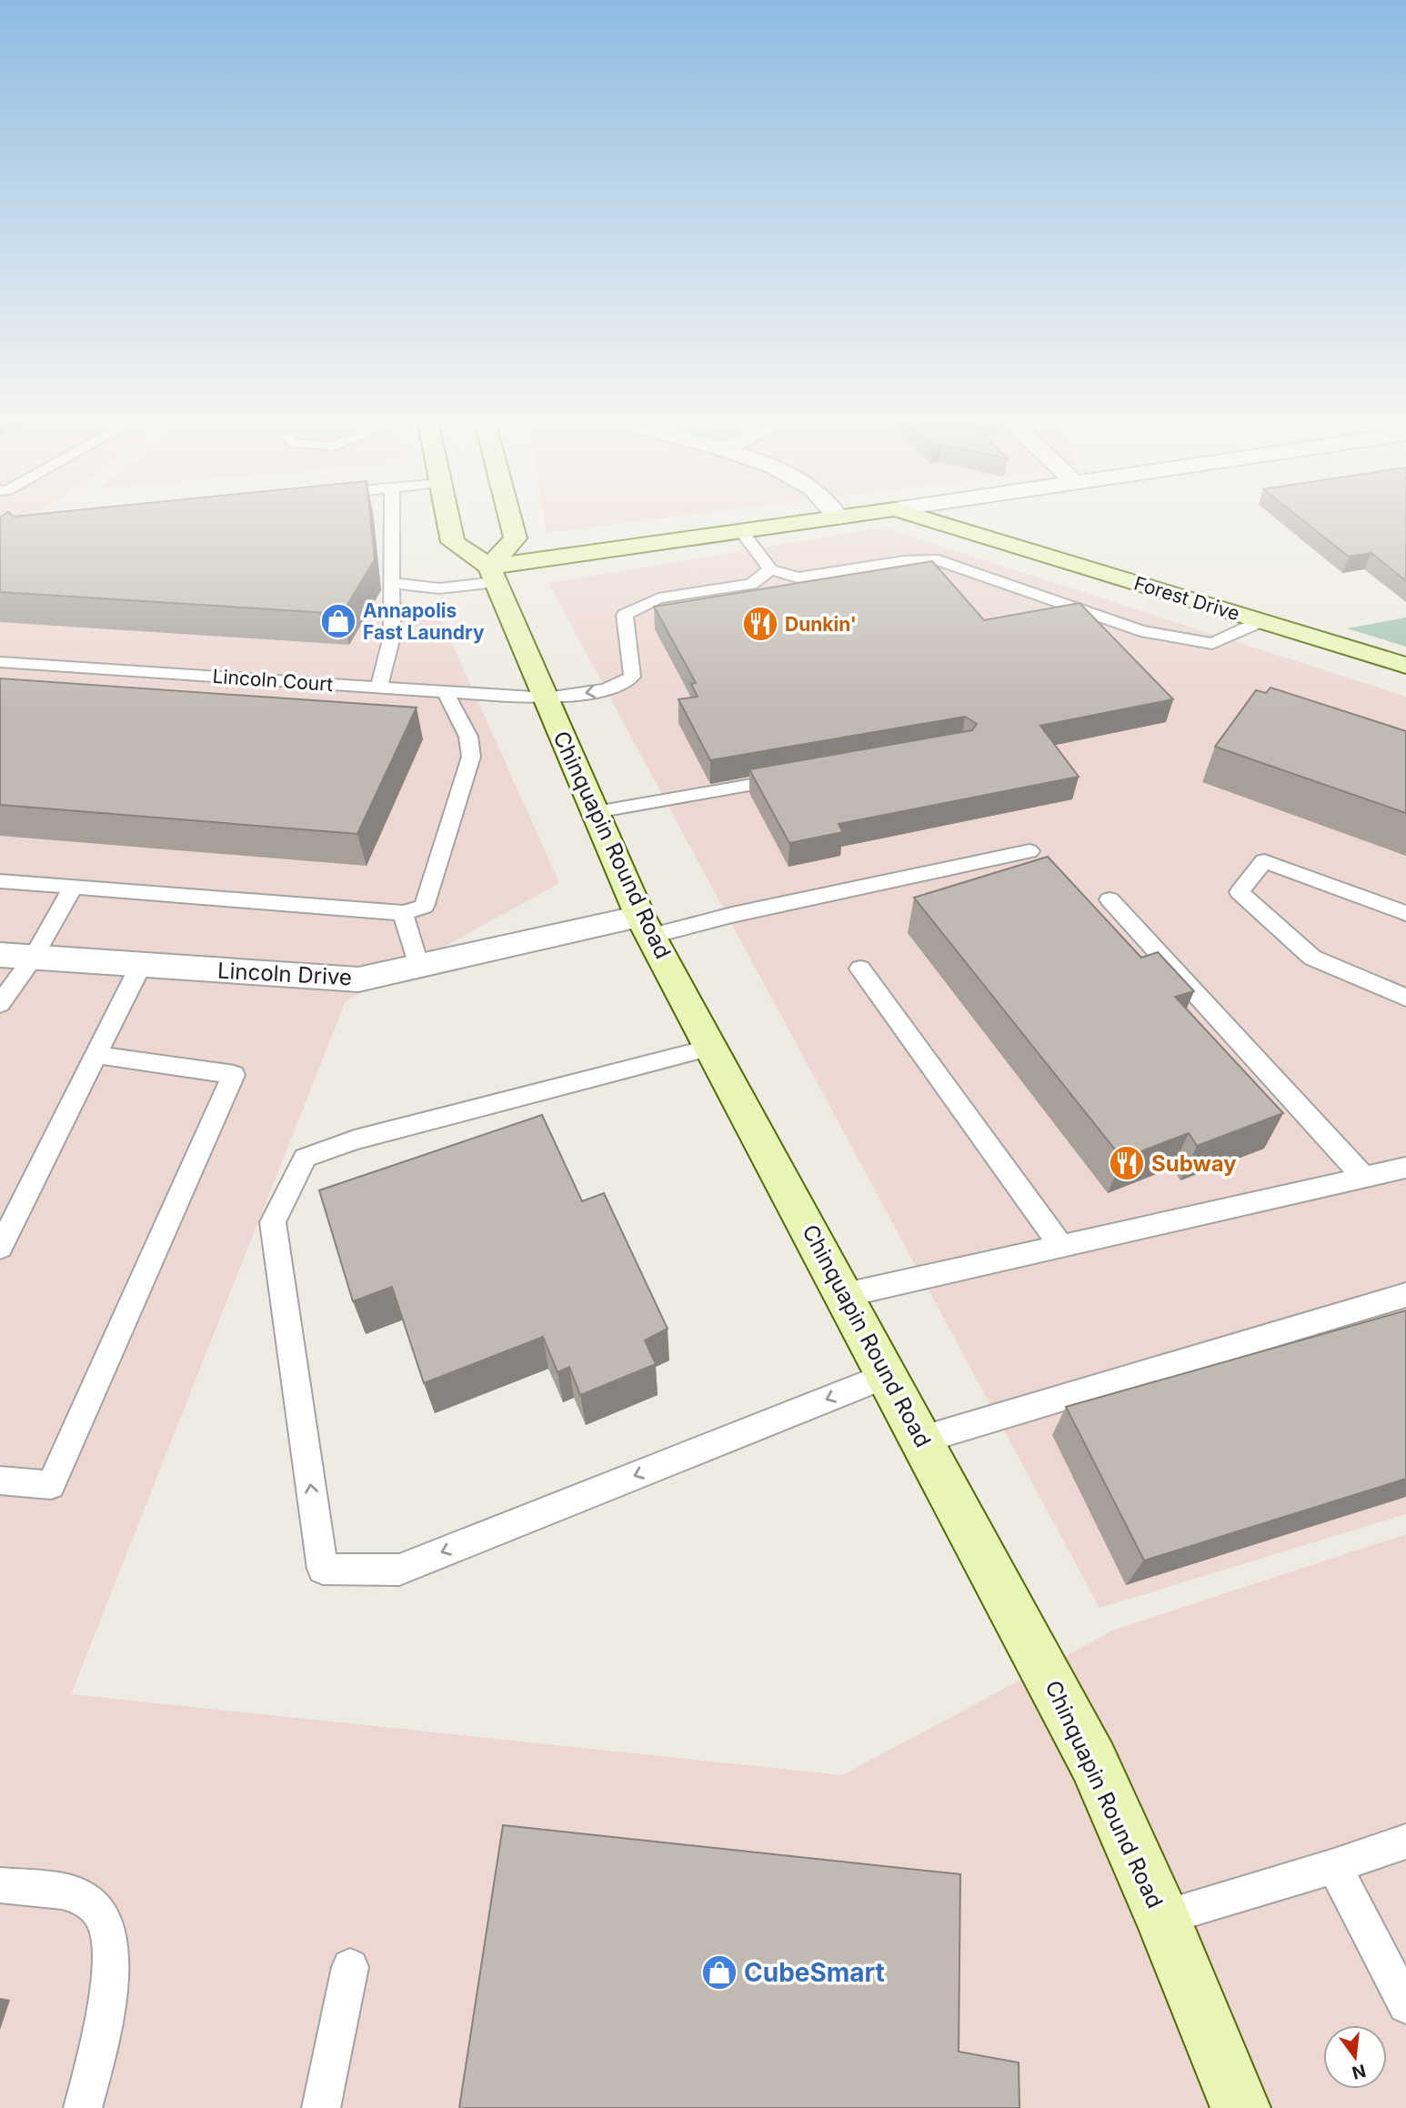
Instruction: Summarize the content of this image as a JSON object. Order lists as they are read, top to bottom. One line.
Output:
{"streets":{"main road":["Forest Drive","Chinquapin Round Road"],"street":["Lincoln Drive"],"lane":["Lincoln Court"]},"crossings":[["Lincoln Court","Chinquapin Round Road"],["Chinquapin Round Road","Lincoln Drive"]],"places":{"shop":["Annapolis Fast Laundry","CubeSmart"],"restaurant":["Dunkin'","Subway"]},"north":"bottom"}
